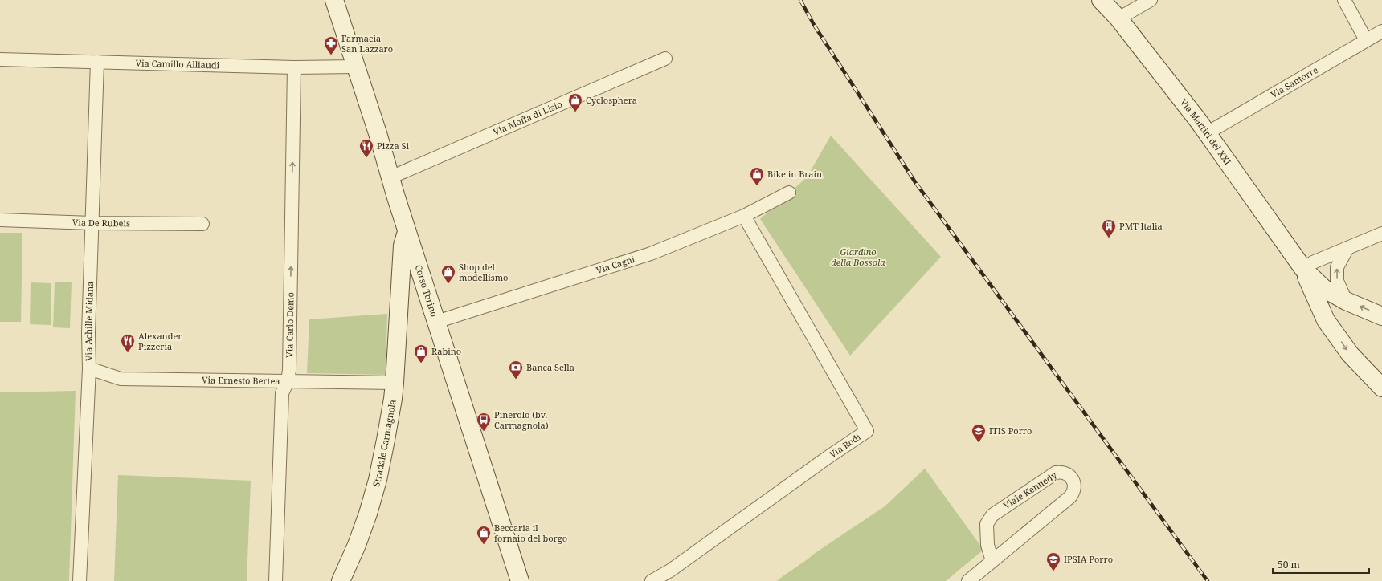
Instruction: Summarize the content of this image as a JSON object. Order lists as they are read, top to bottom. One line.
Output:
{"streets":{"main road":["Via Martiri del XXI","Corso Torino","Stradale Carmagnola"],"street":["Via Camillo Alliaudi","Via Santorre","Via Moffa di Lisio","Via De Rubeis","Via Cagni","Via Achille Midana","Via Carlo Demo","Via Ernesto Bertea","Via Rodi","Viale Kennedy"]},"crossings":[["Via Camillo Alliaudi","Corso Torino"],["Via Camillo Alliaudi","Via Achille Midana"],["Via Camillo Alliaudi","Via Carlo Demo"],["Via Santorre","Via Martiri del XXI"],["Via Moffa di Lisio","Corso Torino"],["Via De Rubeis","Via Achille Midana"],["Via Cagni","Corso Torino"],["Via Cagni","Via Rodi"],["Corso Torino","Stradale Carmagnola"],["Via Achille Midana","Via Ernesto Bertea"],["Via Carlo Demo","Via Ernesto Bertea"],["Via Ernesto Bertea","Stradale Carmagnola"]],"one_way":["Via Carlo Demo"],"parks":["Giardino della Bossola"],"places":{"pharmacy":["Farmacia San Lazzaro"],"shop":["Cyclosphera","Bike in Brain","Shop del modellismo","Rabino","Beccaria il fornaio del borgo"],"restaurant":["Pizza Si","Alexander Pizzeria"],"building":["PMT Italia"],"bank":["Banca Sella"],"bus stop":["Pinerolo (bv. Carmagnola)"],"school or university":["ITIS Porro","IPSIA Porro"]},"scale_bar":"50 m"}
